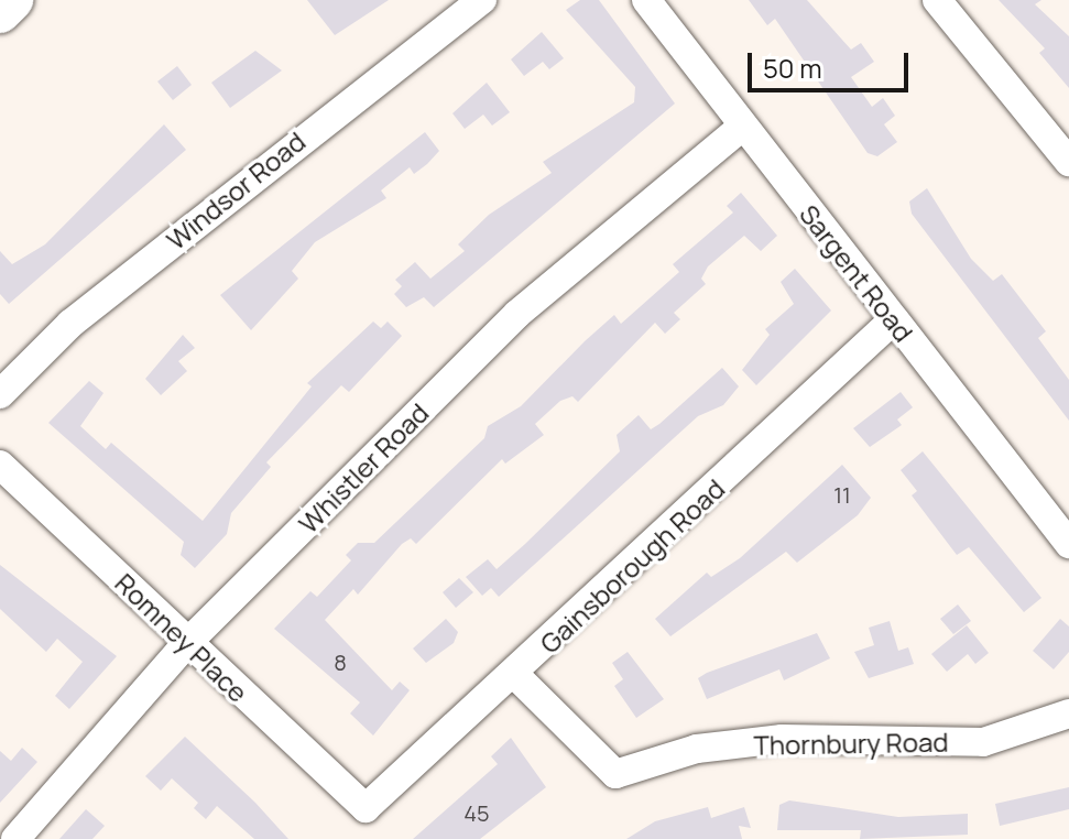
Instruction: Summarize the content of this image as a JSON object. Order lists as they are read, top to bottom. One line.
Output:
{"streets":{"street":["Windsor Road","Sargent Road","Whistler Road","Gainsborough Road","Romney Place","Thornbury Road"]},"crossings":[["Sargent Road","Whistler Road"],["Sargent Road","Gainsborough Road"],["Whistler Road","Romney Place"],["Gainsborough Road","Romney Place"],["Gainsborough Road","Thornbury Road"]],"house_numbers":["11","8","45"],"scale_bar":"50 m"}
